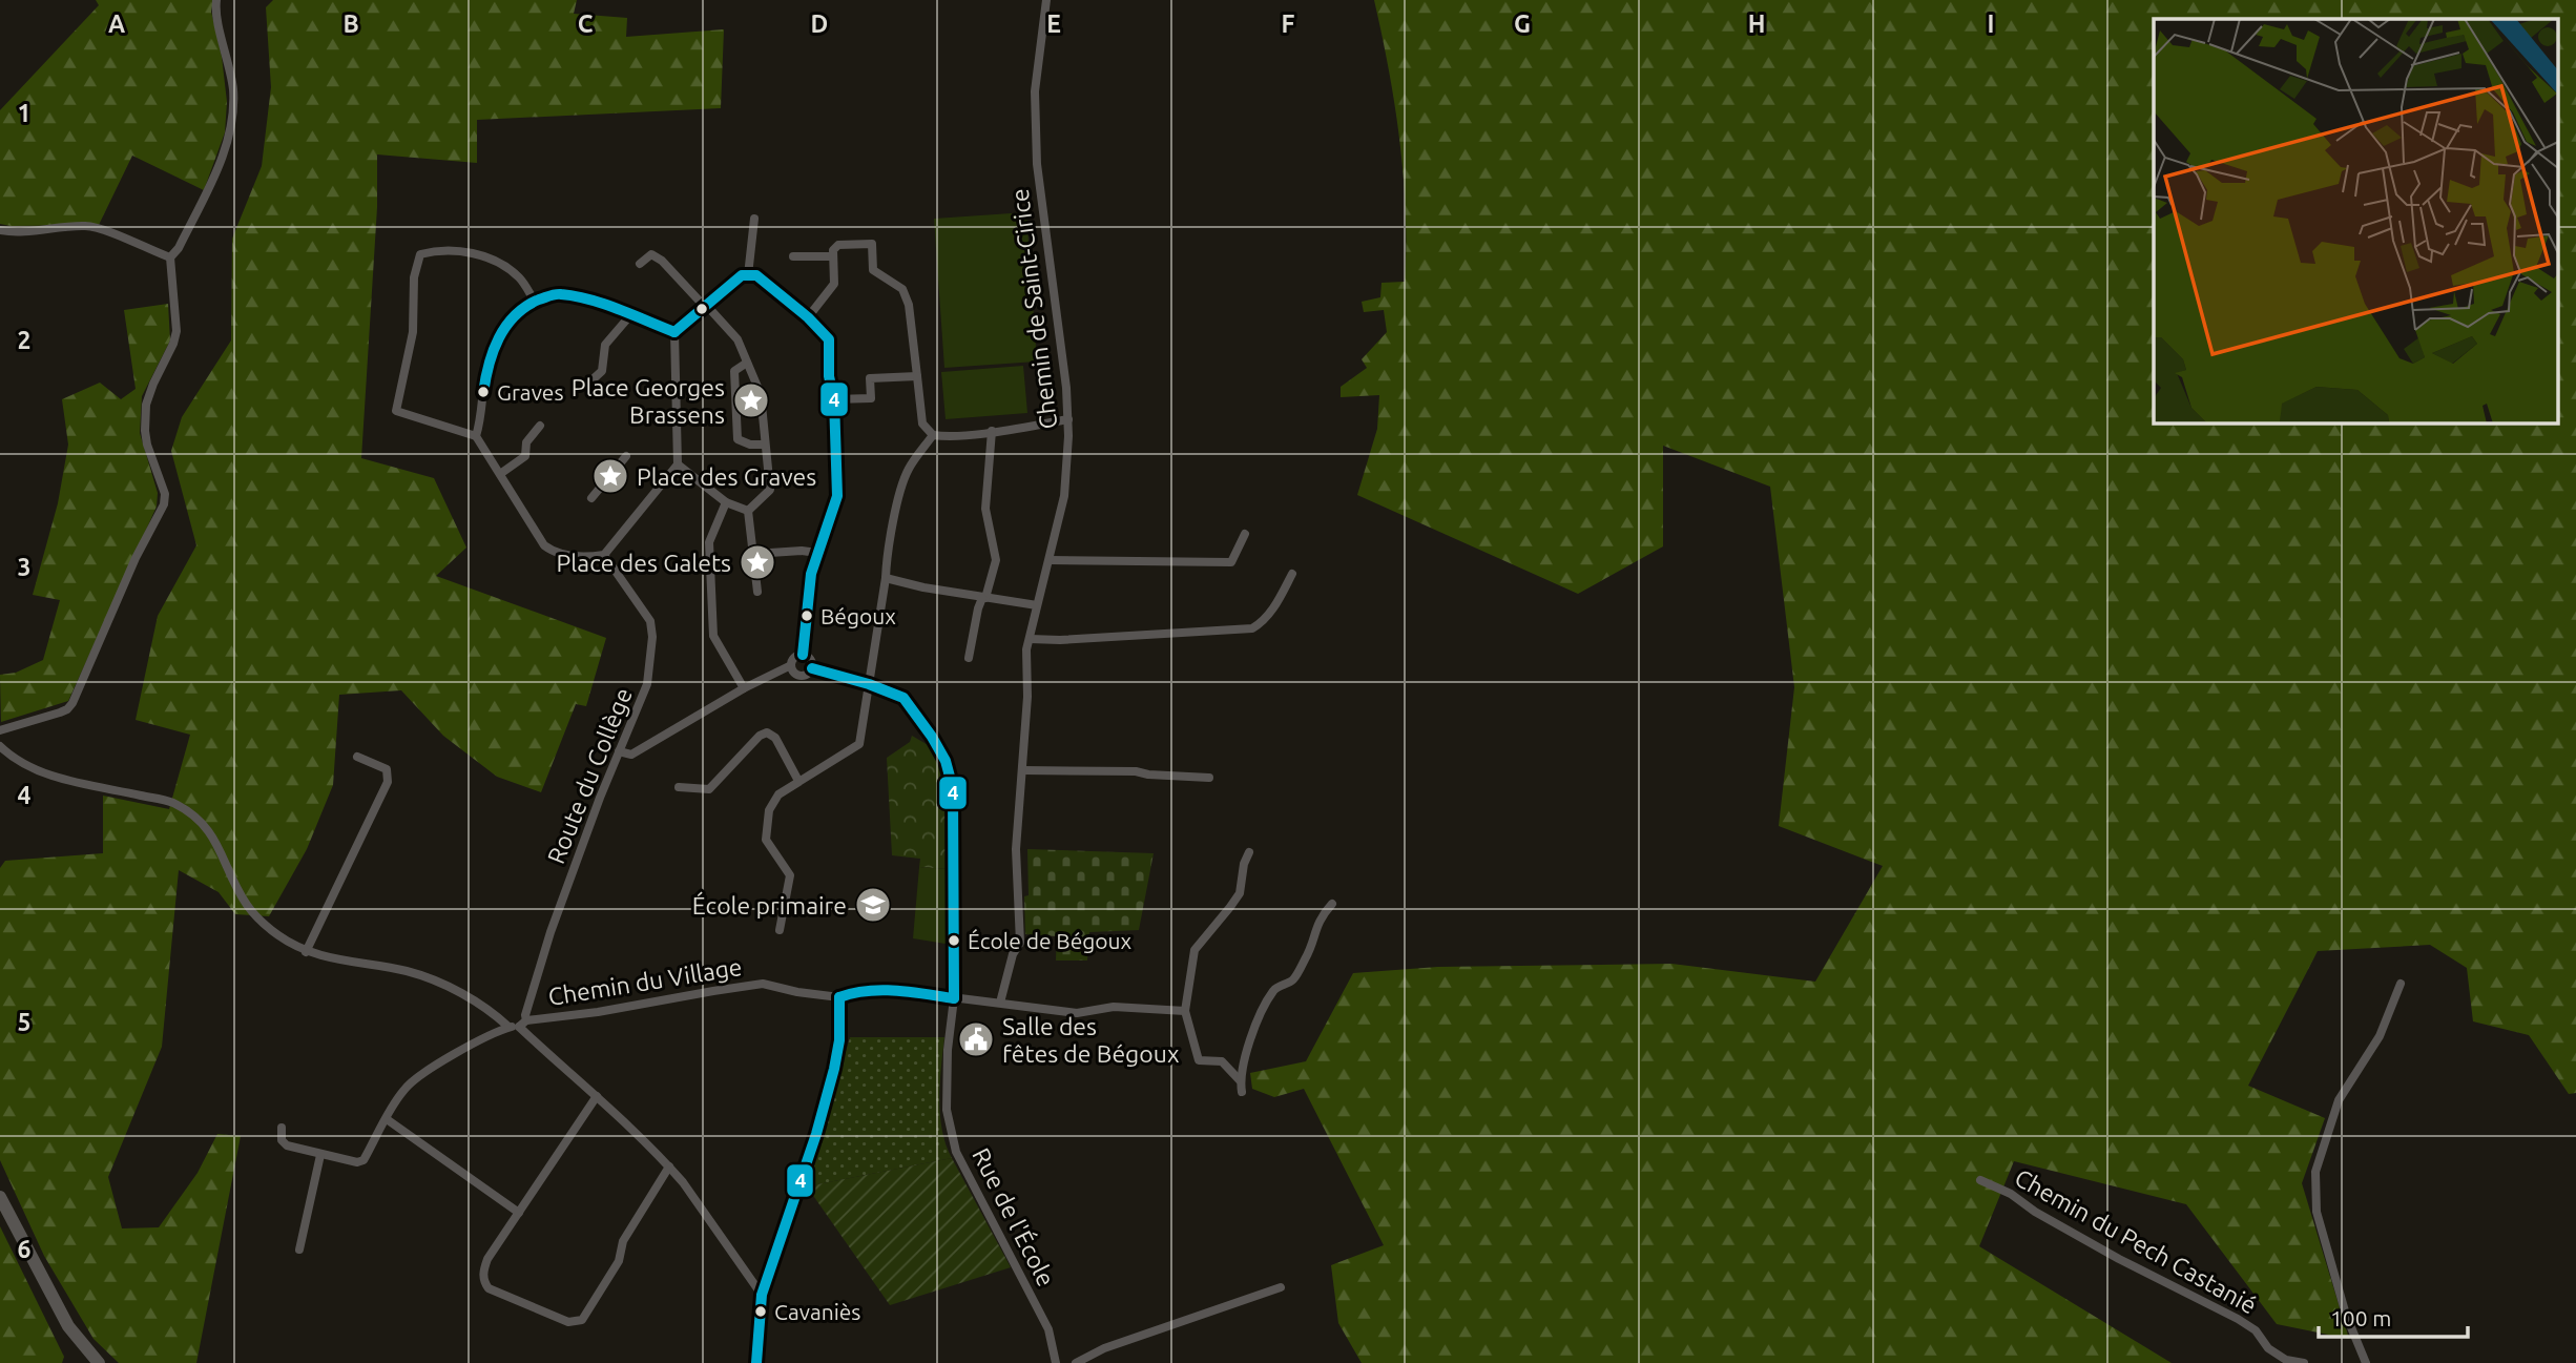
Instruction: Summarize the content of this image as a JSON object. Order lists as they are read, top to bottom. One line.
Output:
{"streets":{"street":["Chemin de Saint-Cirice","Route du Collège","Chemin du Village","Rue de l'École","Chemin du Pech Castanié"]},"crossings":[["Chemin de Saint-Cirice","Chemin du Village"],["Route du Collège","Chemin du Village"],["Chemin du Village","Rue de l'École"]],"places":{"other":["Graves","Bégoux","École de Bégoux","Cavaniès"],"place":["Place Georges Brassens","Place des Graves","Place des Galets"],"school or university":["École primaire"],"public building":["Salle des fêtes de Bégoux"]},"lines":["transit line 4"],"scale_bar":"100 m","grid":{"columns":["A","B","C","D","E","F","G","H","I"],"rows":["1","2","3","4","5","6"]}}
